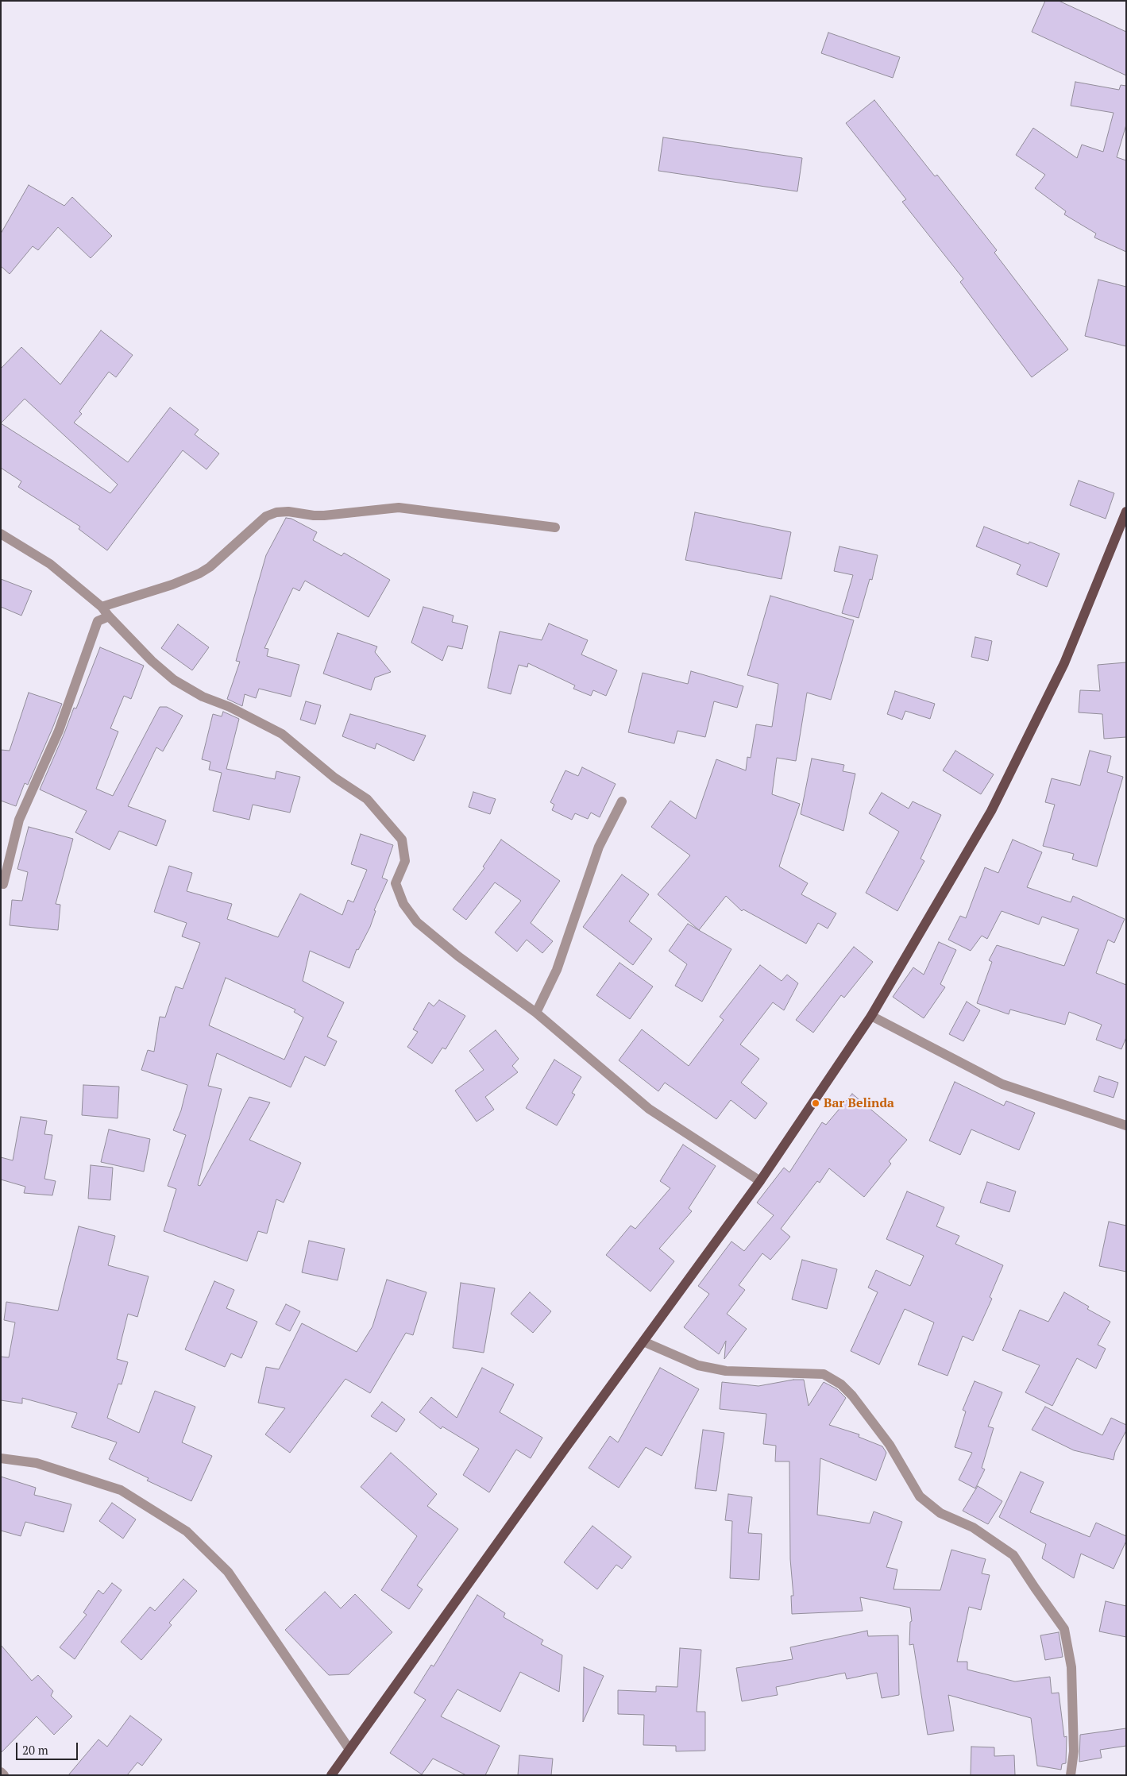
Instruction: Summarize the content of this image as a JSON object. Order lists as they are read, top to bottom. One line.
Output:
{"places":["Bar Belinda"],"scale_bar":"20 m"}
